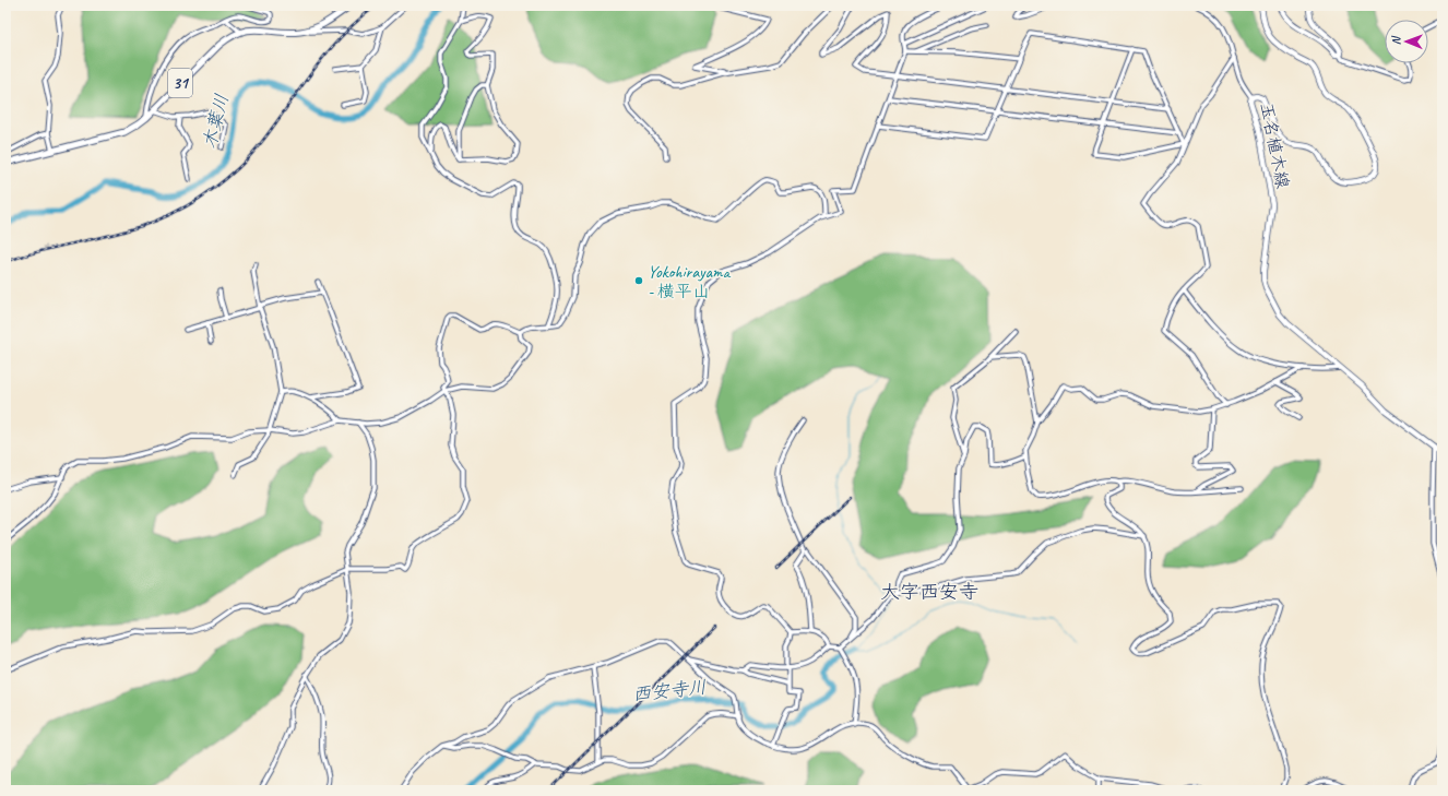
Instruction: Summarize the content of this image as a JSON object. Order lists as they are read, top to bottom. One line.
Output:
{"streets":{"main road":["31","玉名植木線"]},"districts":["大字西安寺"],"water":["木葉川","西安寺川"],"places":["Yokohirayama - 横平山"],"north":"left"}
